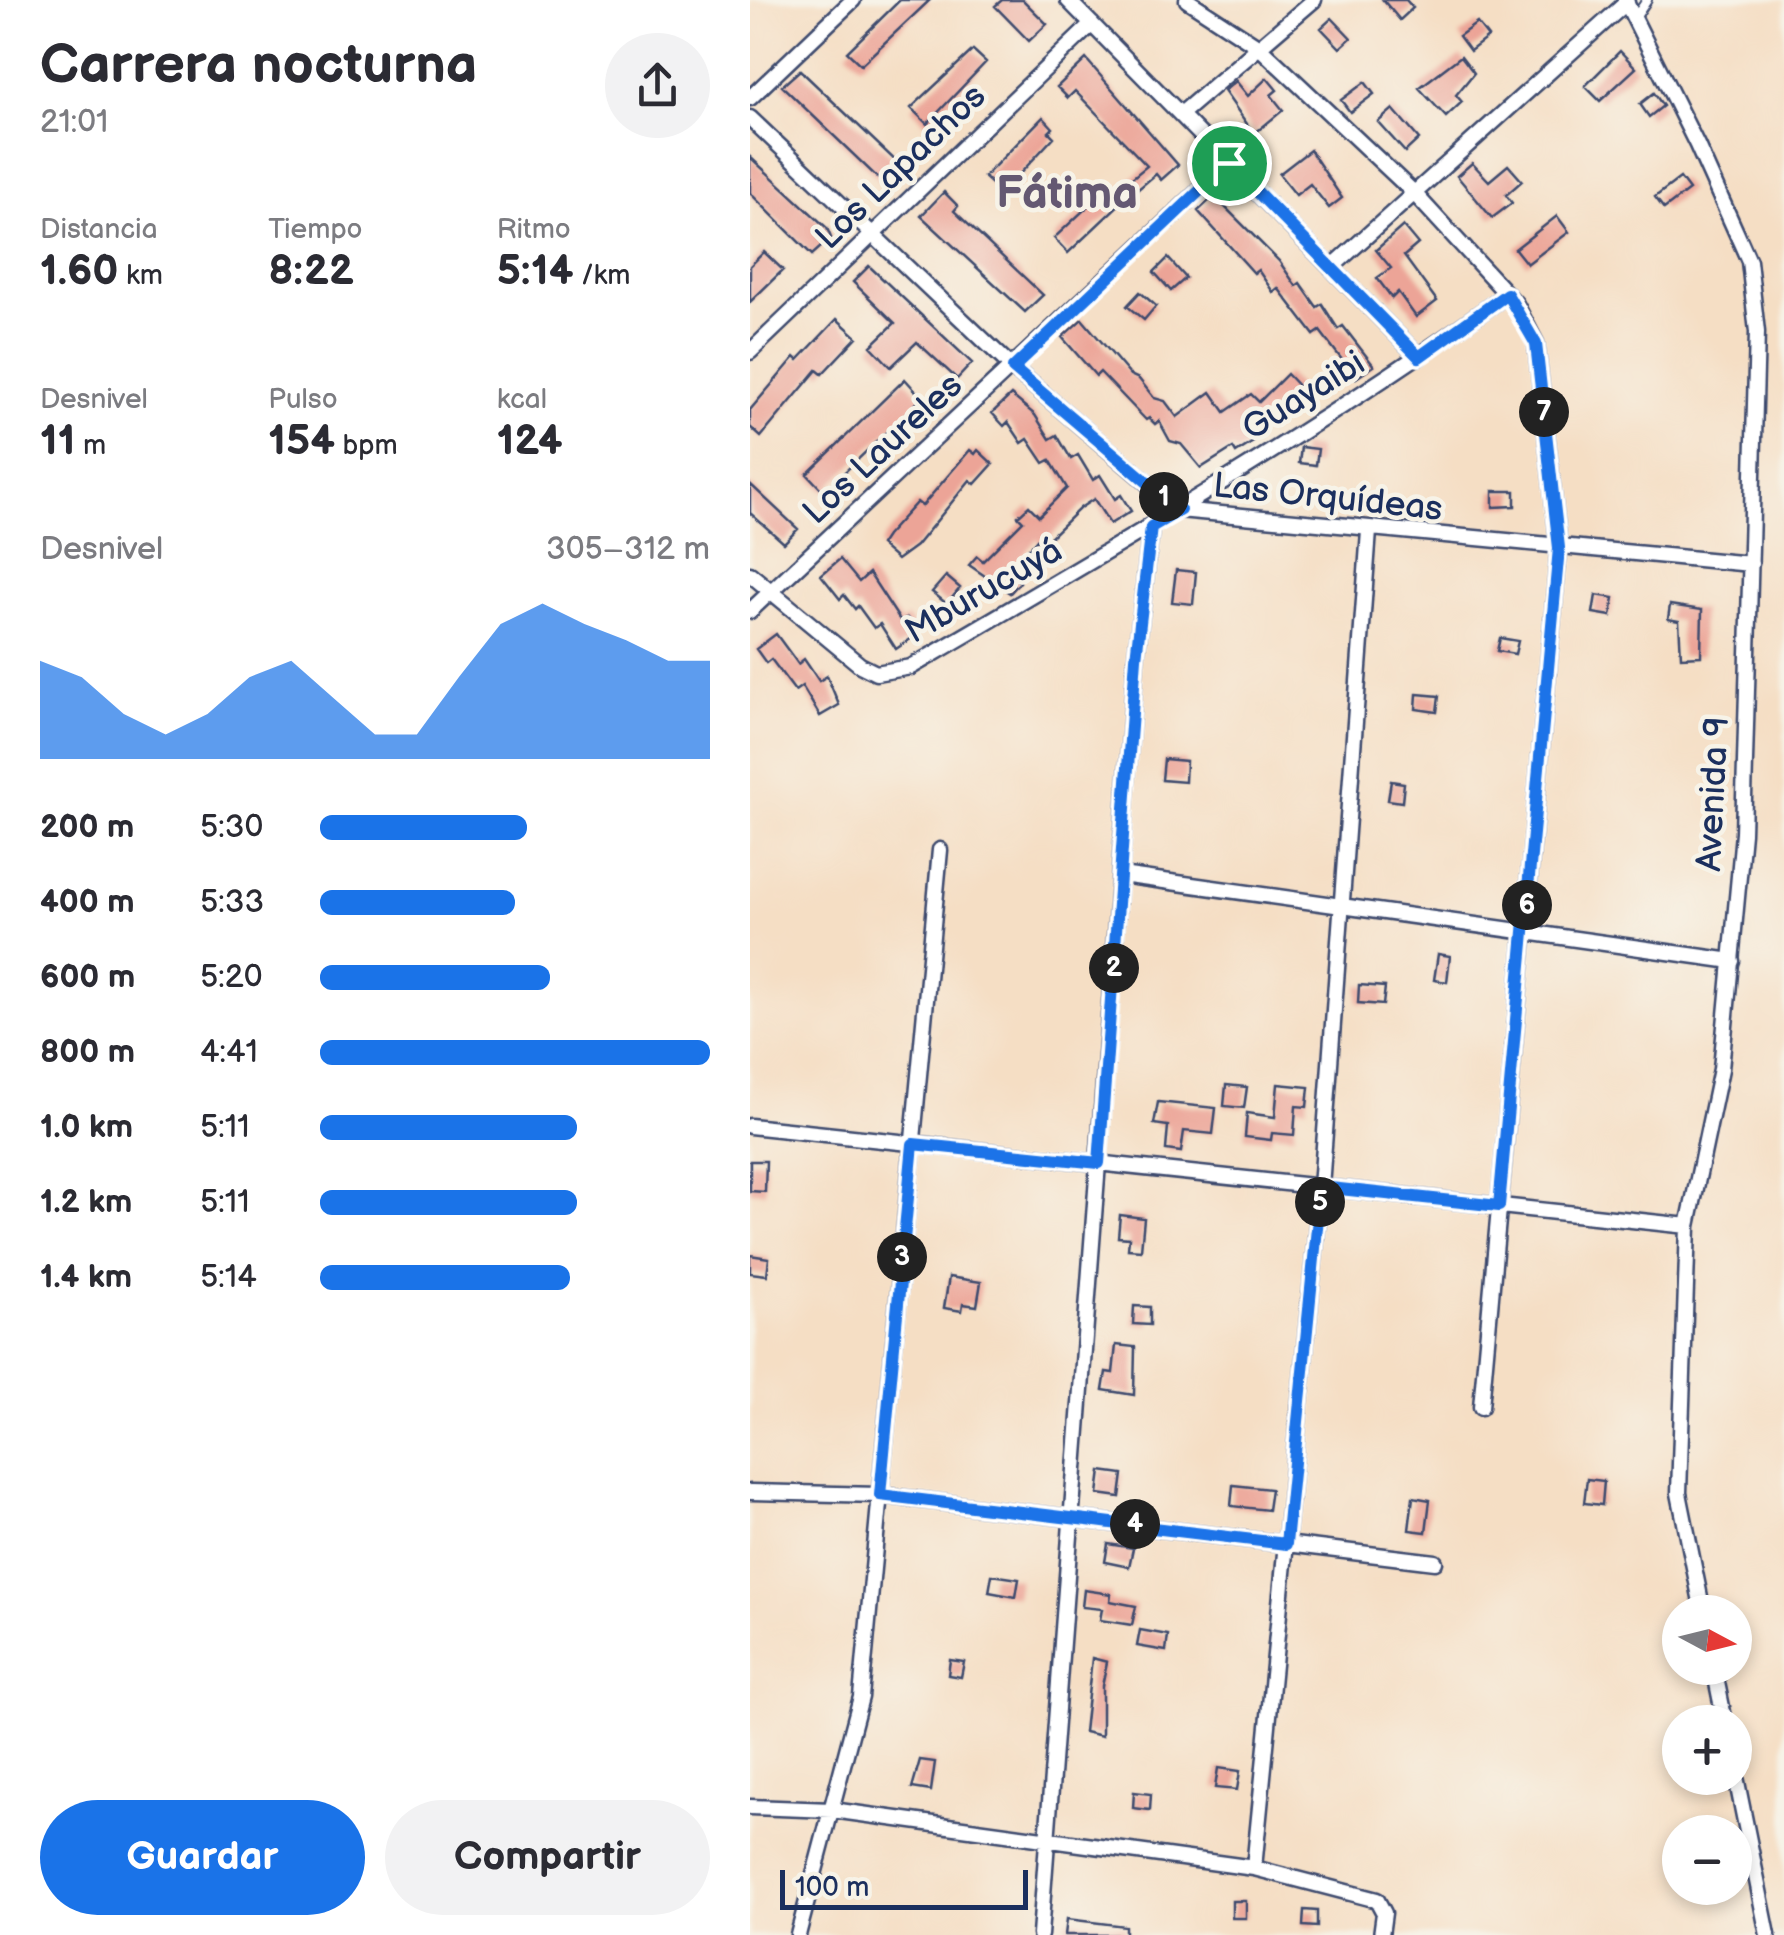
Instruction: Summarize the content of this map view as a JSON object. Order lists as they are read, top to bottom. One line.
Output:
{"streets":{"street":["Los Lapachos","Guayaibi","Los Laureles","Las Orquídeas","Mburucuyá","Avenida 9"]},"crossings":[["Los Lapachos","Las Orquídeas"],["Guayaibi","Las Orquídeas"],["Guayaibi","Mburucuyá"],["Los Laureles","Las Orquídeas"],["Los Laureles","Mburucuyá"],["Las Orquídeas","Avenida 9"]],"districts":["Fátima"],"scale_bar":"100 m","north":"right","page":{"heading":["Carrera nocturna","21:01"],"stats":[["Distancia","1.60 km"],["Tiempo","8:22"],["Ritmo","5:14 /km"],["Desnivel","11 m"],["Pulso","154 bpm"],["kcal","124"]],"pins":["7","1","6","2","5","3","4"],"chart":["Desnivel","305–312 m"],"list":[{"name":"200 m","note":"5:30"},{"name":"400 m","note":"5:33"},{"name":"600 m","note":"5:20"},{"name":"800 m","note":"4:41"},{"name":"1.0 km","note":"5:11"},{"name":"1.2 km","note":"5:11"},{"name":"1.4 km","note":"5:14"}],"map_buttons":["+","−"],"buttons":["Guardar","Compartir"],"scale":"100 m"}}
